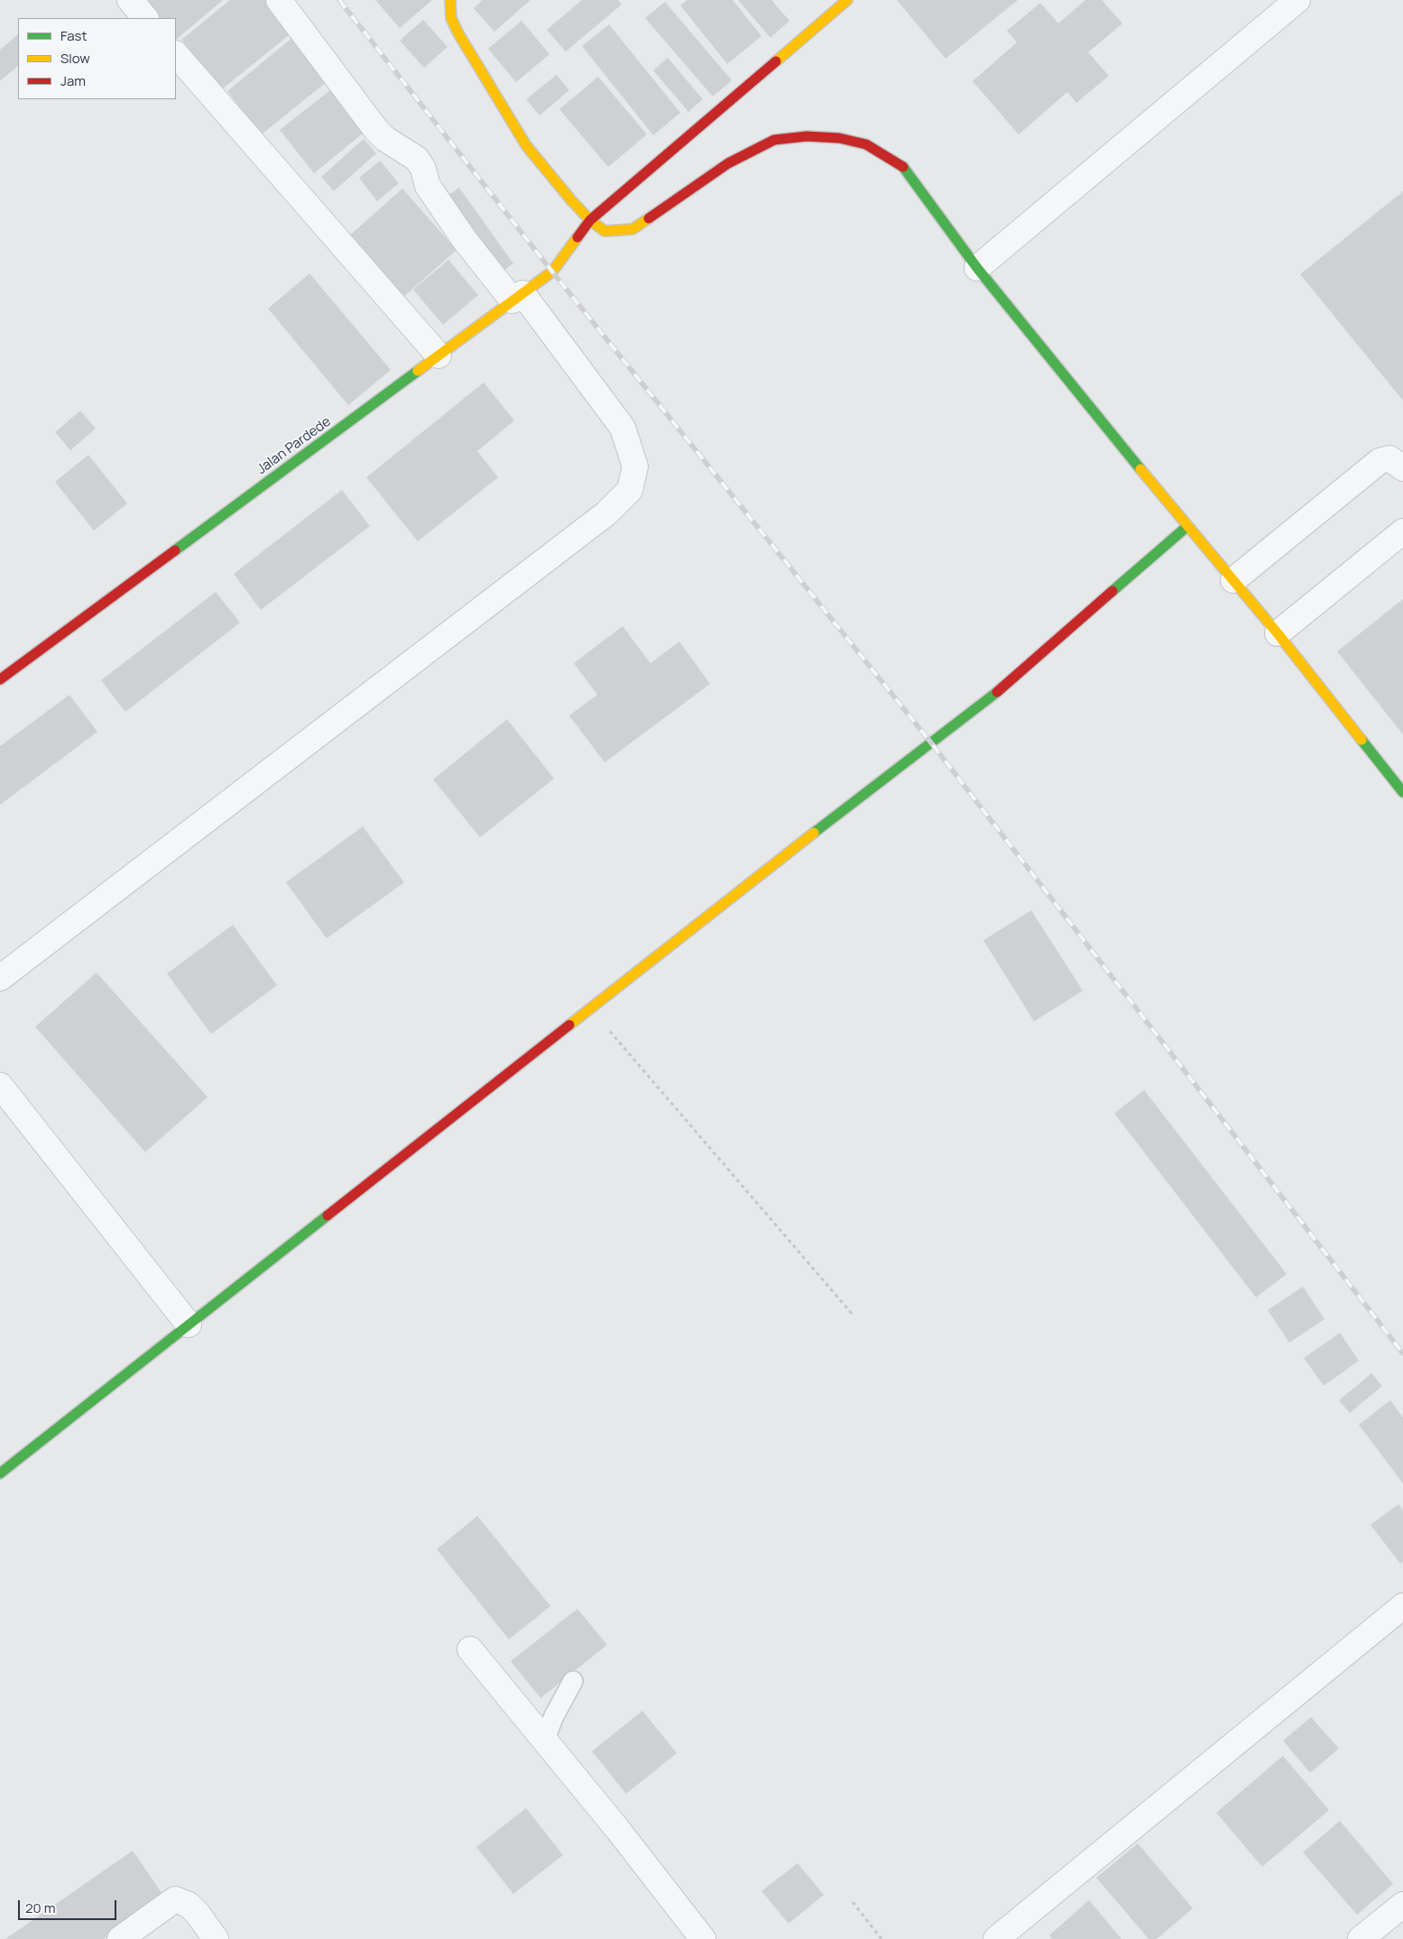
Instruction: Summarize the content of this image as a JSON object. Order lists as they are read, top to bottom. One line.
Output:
{"streets":{"street":["Jalan Pardede"]},"legend":["Fast","Slow","Jam"],"scale_bar":"20 m"}
